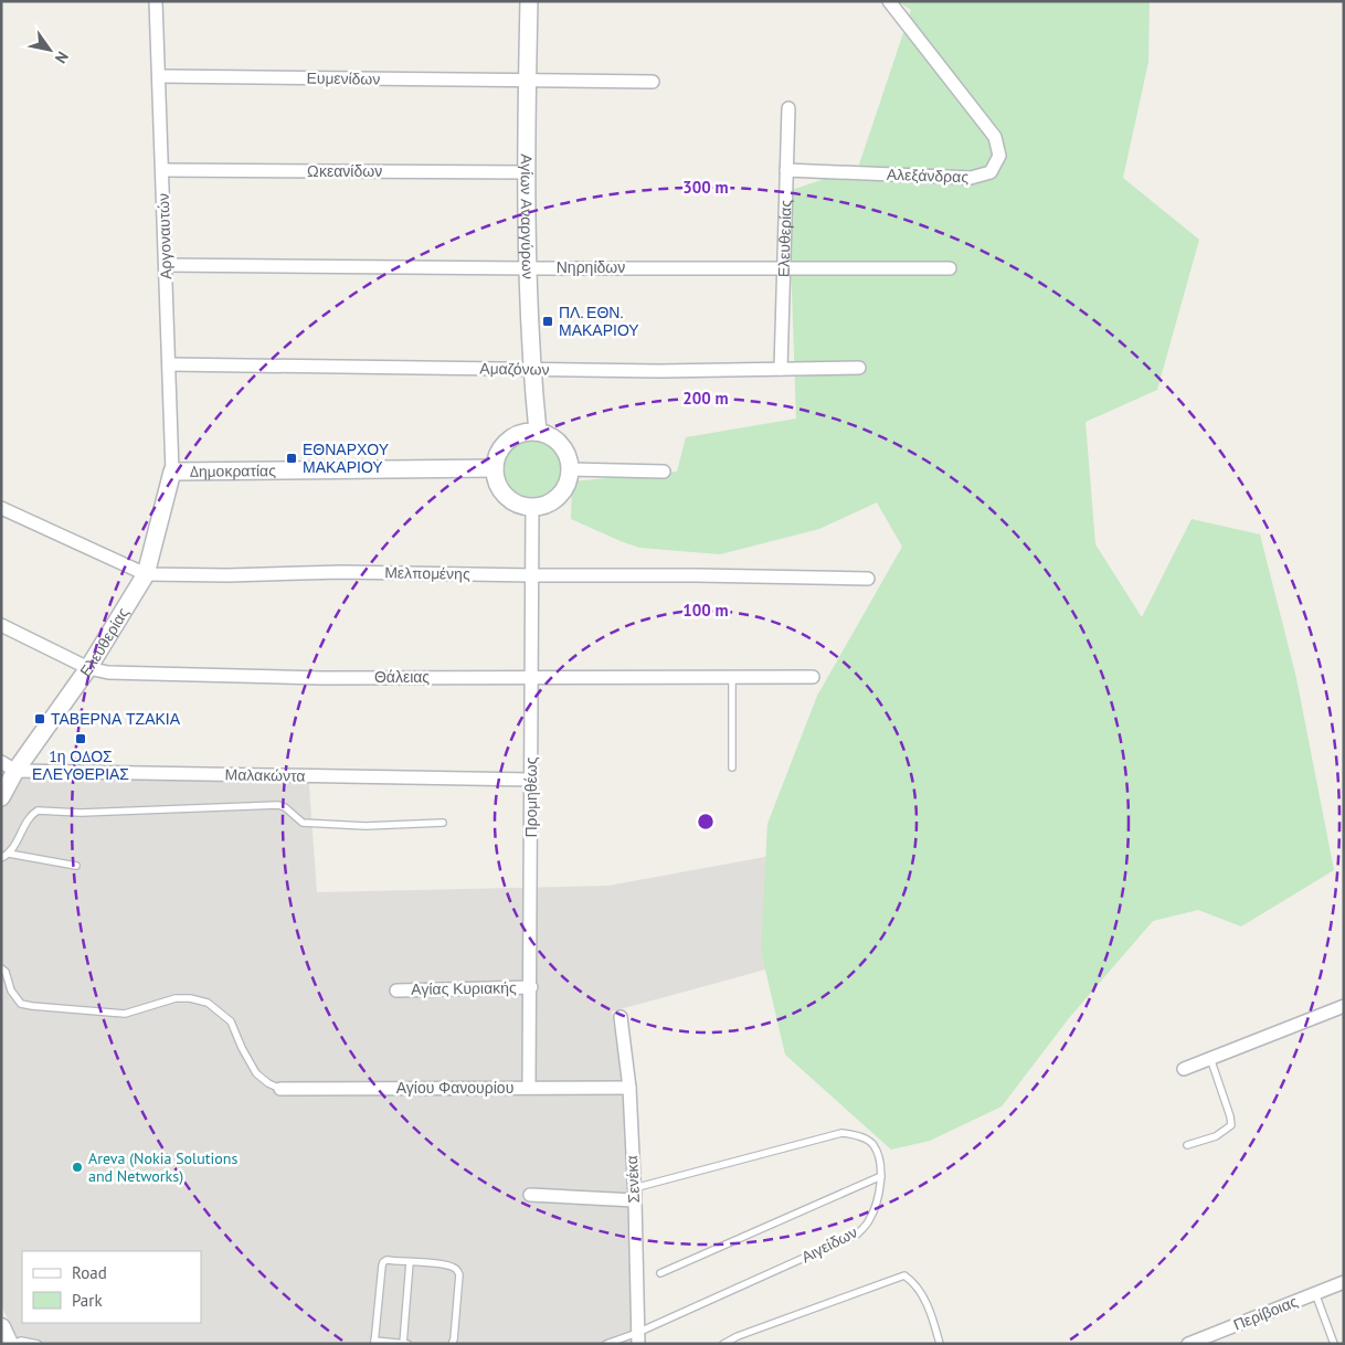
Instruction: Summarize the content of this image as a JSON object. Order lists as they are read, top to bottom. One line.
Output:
{"streets":{"street":["Ευμενίδων","Ωκεανίδων","Αλεξάνδρας","Αγίων Αναργύρων","Αργοναυτών","Ελευθερίας","Νηρηίδων","Αμαζόνων","Δημοκρατίας","Μελπομένης","Θάλειας","Μαλακώντα","Προμηθέως","Αγίας Κυριακής","Αγίου Φανουρίου","Σενέκα","Περίβοιας"],"lane":["Αιγείδων"]},"crossings":[["Ευμενίδων","Αγίων Αναργύρων"],["Ευμενίδων","Αργοναυτών"],["Ωκεανίδων","Αγίων Αναργύρων"],["Ωκεανίδων","Αργοναυτών"],["Αλεξάνδρας","Ελευθερίας"],["Αγίων Αναργύρων","Νηρηίδων"],["Αγίων Αναργύρων","Αμαζόνων"],["Αγίων Αναργύρων","Δημοκρατίας"],["Αγίων Αναργύρων","Προμηθέως"],["Αργοναυτών","Ελευθερίας"],["Αργοναυτών","Νηρηίδων"],["Αργοναυτών","Αμαζόνων"],["Αργοναυτών","Δημοκρατίας"],["Ελευθερίας","Νηρηίδων"],["Ελευθερίας","Αμαζόνων"],["Ελευθερίας","Δημοκρατίας"],["Ελευθερίας","Μελπομένης"],["Ελευθερίας","Θάλειας"],["Ελευθερίας","Μαλακώντα"],["Δημοκρατίας","Προμηθέως"],["Μελπομένης","Προμηθέως"],["Θάλειας","Προμηθέως"],["Μαλακώντα","Προμηθέως"],["Προμηθέως","Αγίας Κυριακής"],["Προμηθέως","Αγίου Φανουρίου"],["Αγίου Φανουρίου","Σενέκα"],["Σενέκα","Αιγείδων"]],"places":{"transit":["ΠΛ. ΕΘΝ. ΜΑΚΑΡΙΟΥ","ΕΘΝΑΡΧΟΥ ΜΑΚΑΡΙΟΥ","ΤΑΒΕΡΝΑ ΤΖΑΚΙΑ","1η ΟΔΟΣ ΕΛΕΥΘΕΡΙΑΣ"],"other":["Areva (Nokia Solutions and Networks)"]},"legend":["Road","Park"],"north":"bottom right","rings":["300 m","200 m","100 m"]}
